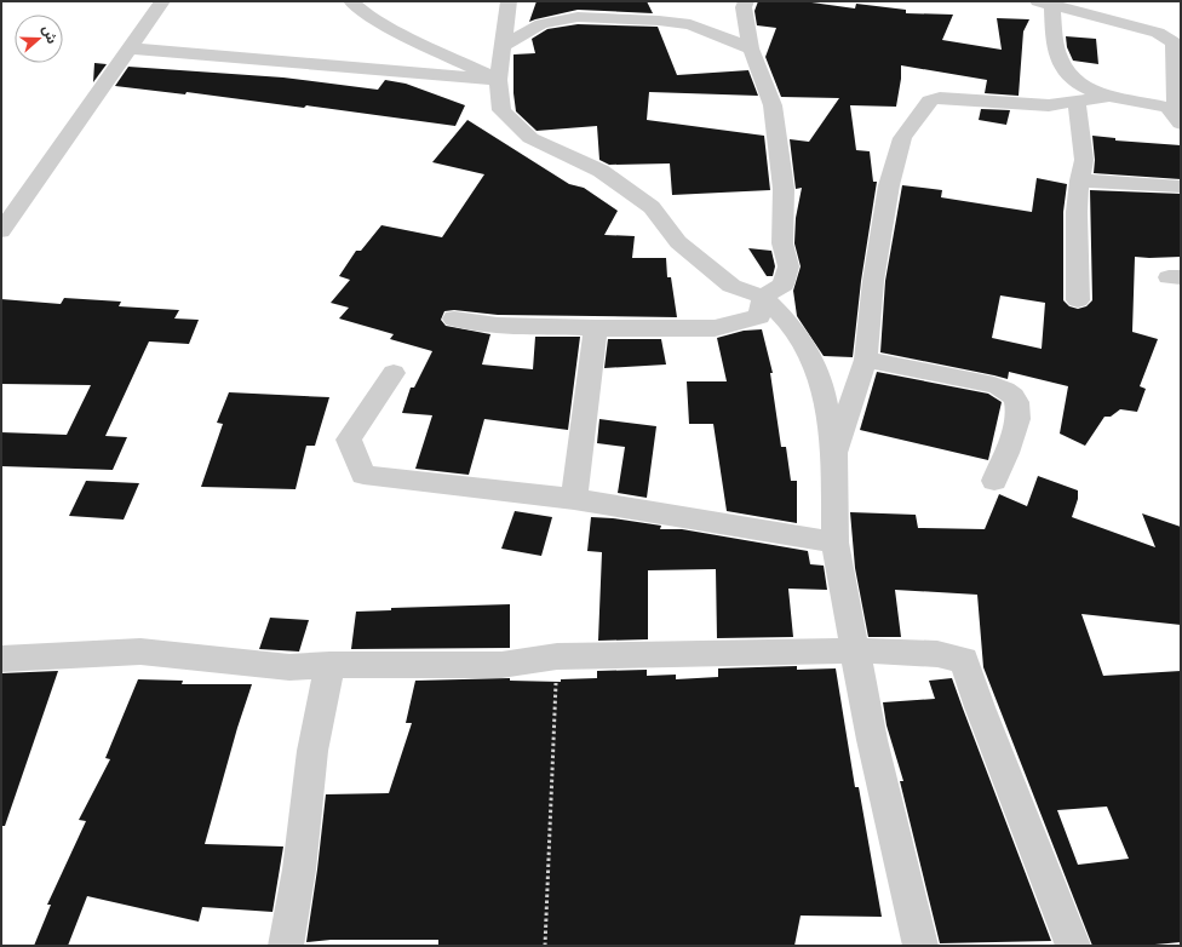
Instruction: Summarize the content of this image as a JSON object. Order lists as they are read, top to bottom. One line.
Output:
{"north":"right"}
